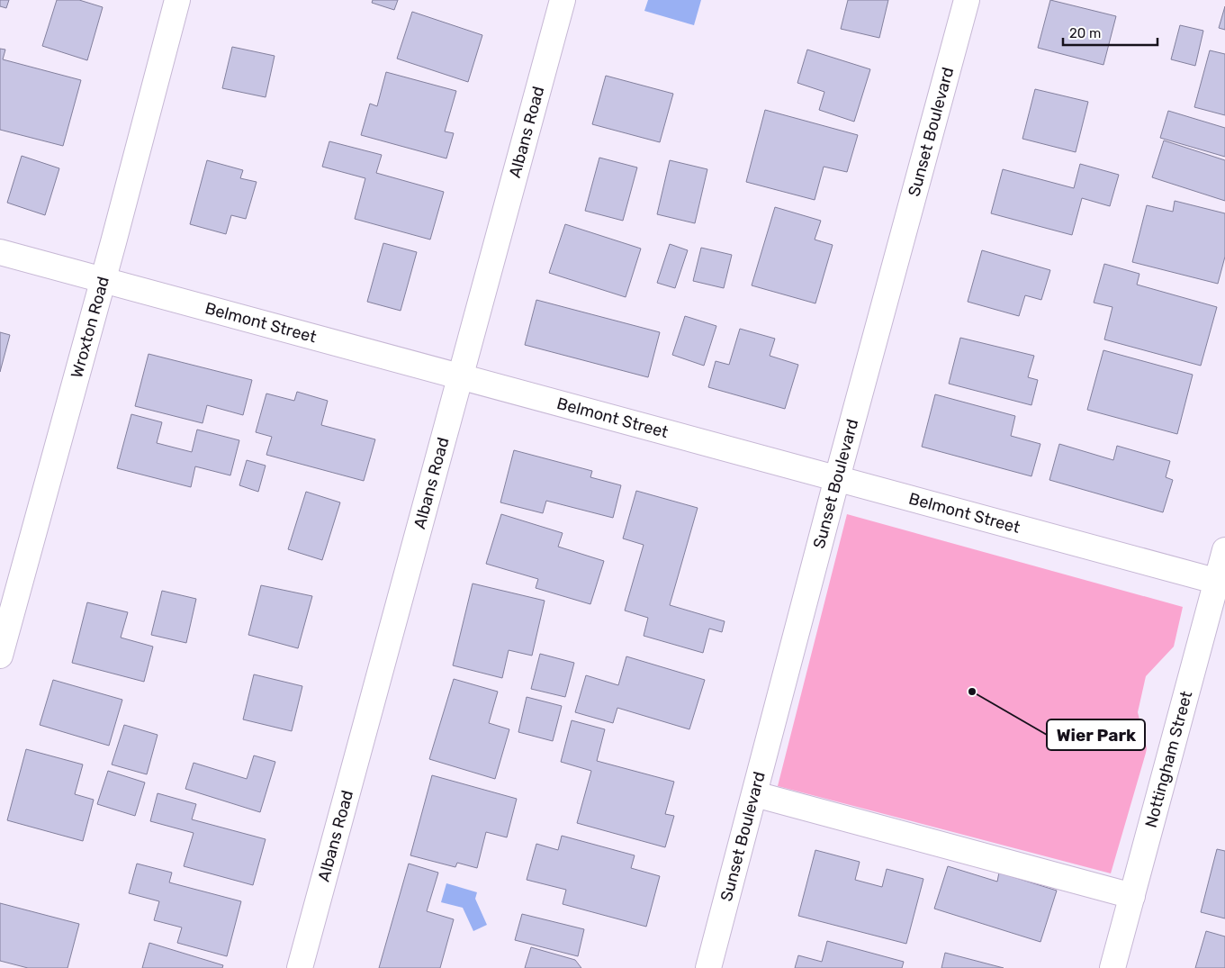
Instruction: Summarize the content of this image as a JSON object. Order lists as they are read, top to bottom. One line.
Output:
{"streets":{"street":["Sunset Boulevard","Albans Road","Belmont Street","Wroxton Road","Nottingham Street"]},"crossings":[["Sunset Boulevard","Belmont Street"],["Albans Road","Belmont Street"],["Belmont Street","Wroxton Road"],["Belmont Street","Nottingham Street"]],"places":["Wier Park"],"scale_bar":"20 m"}
